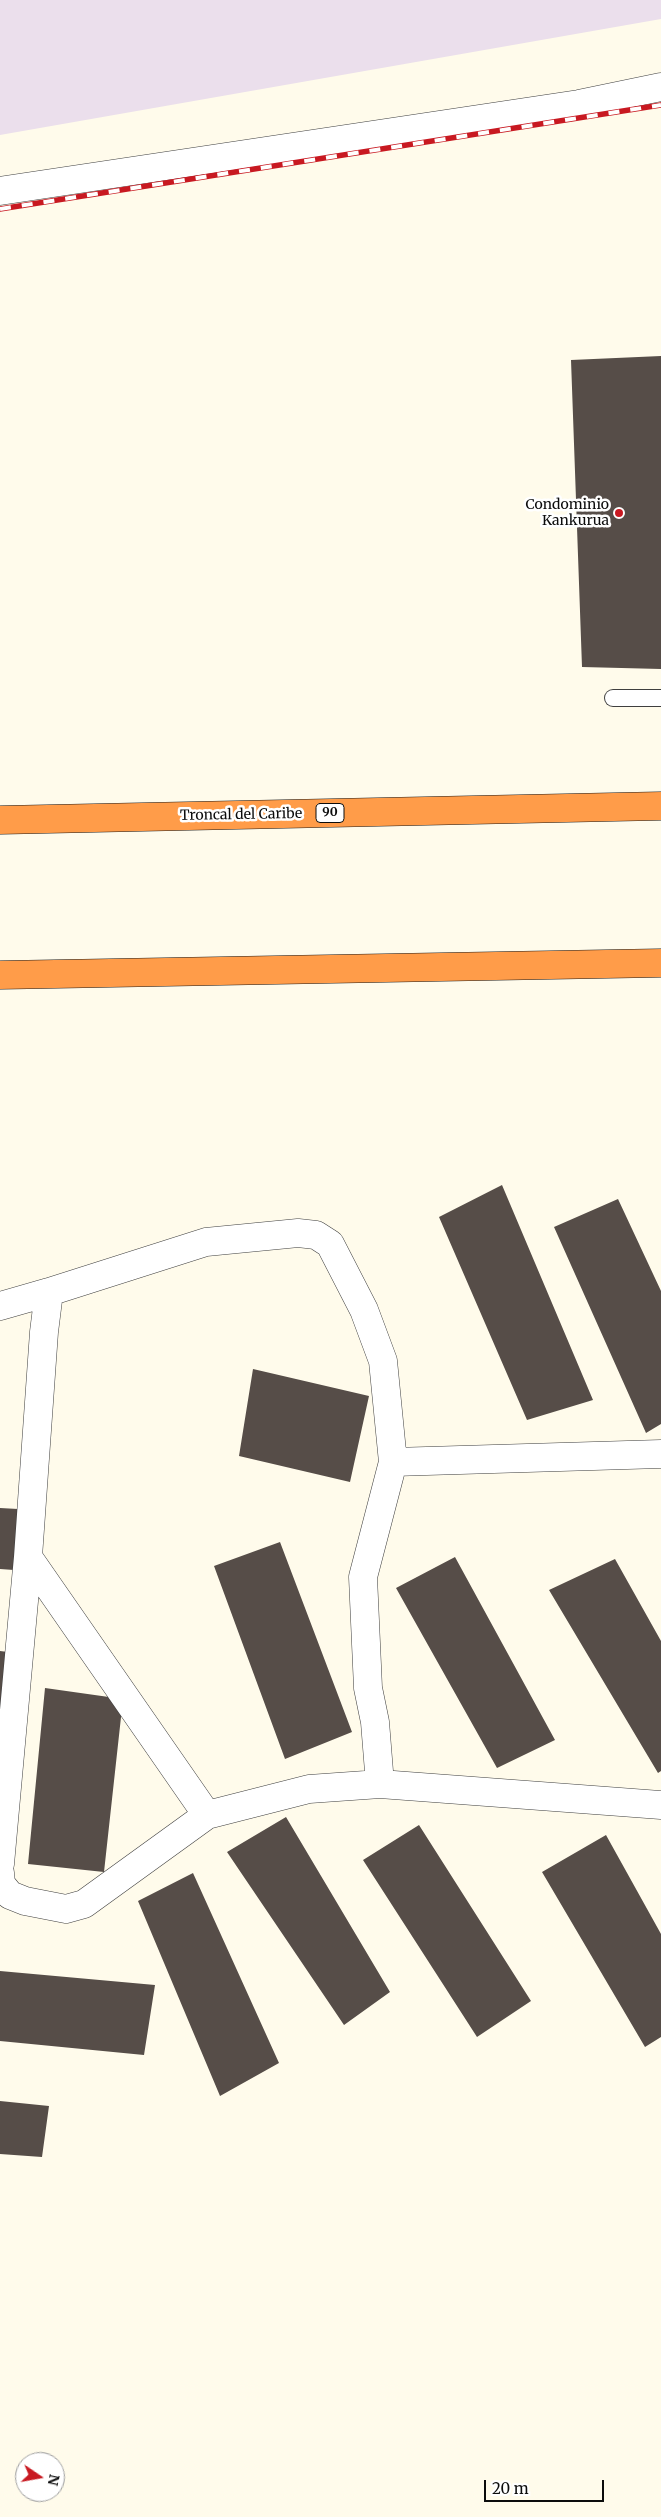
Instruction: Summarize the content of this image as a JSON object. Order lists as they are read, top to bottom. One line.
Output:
{"streets":{"highway":["90","Troncal del Caribe"]},"places":["Condominio Kankurua"],"scale_bar":"20 m","north":"right"}
